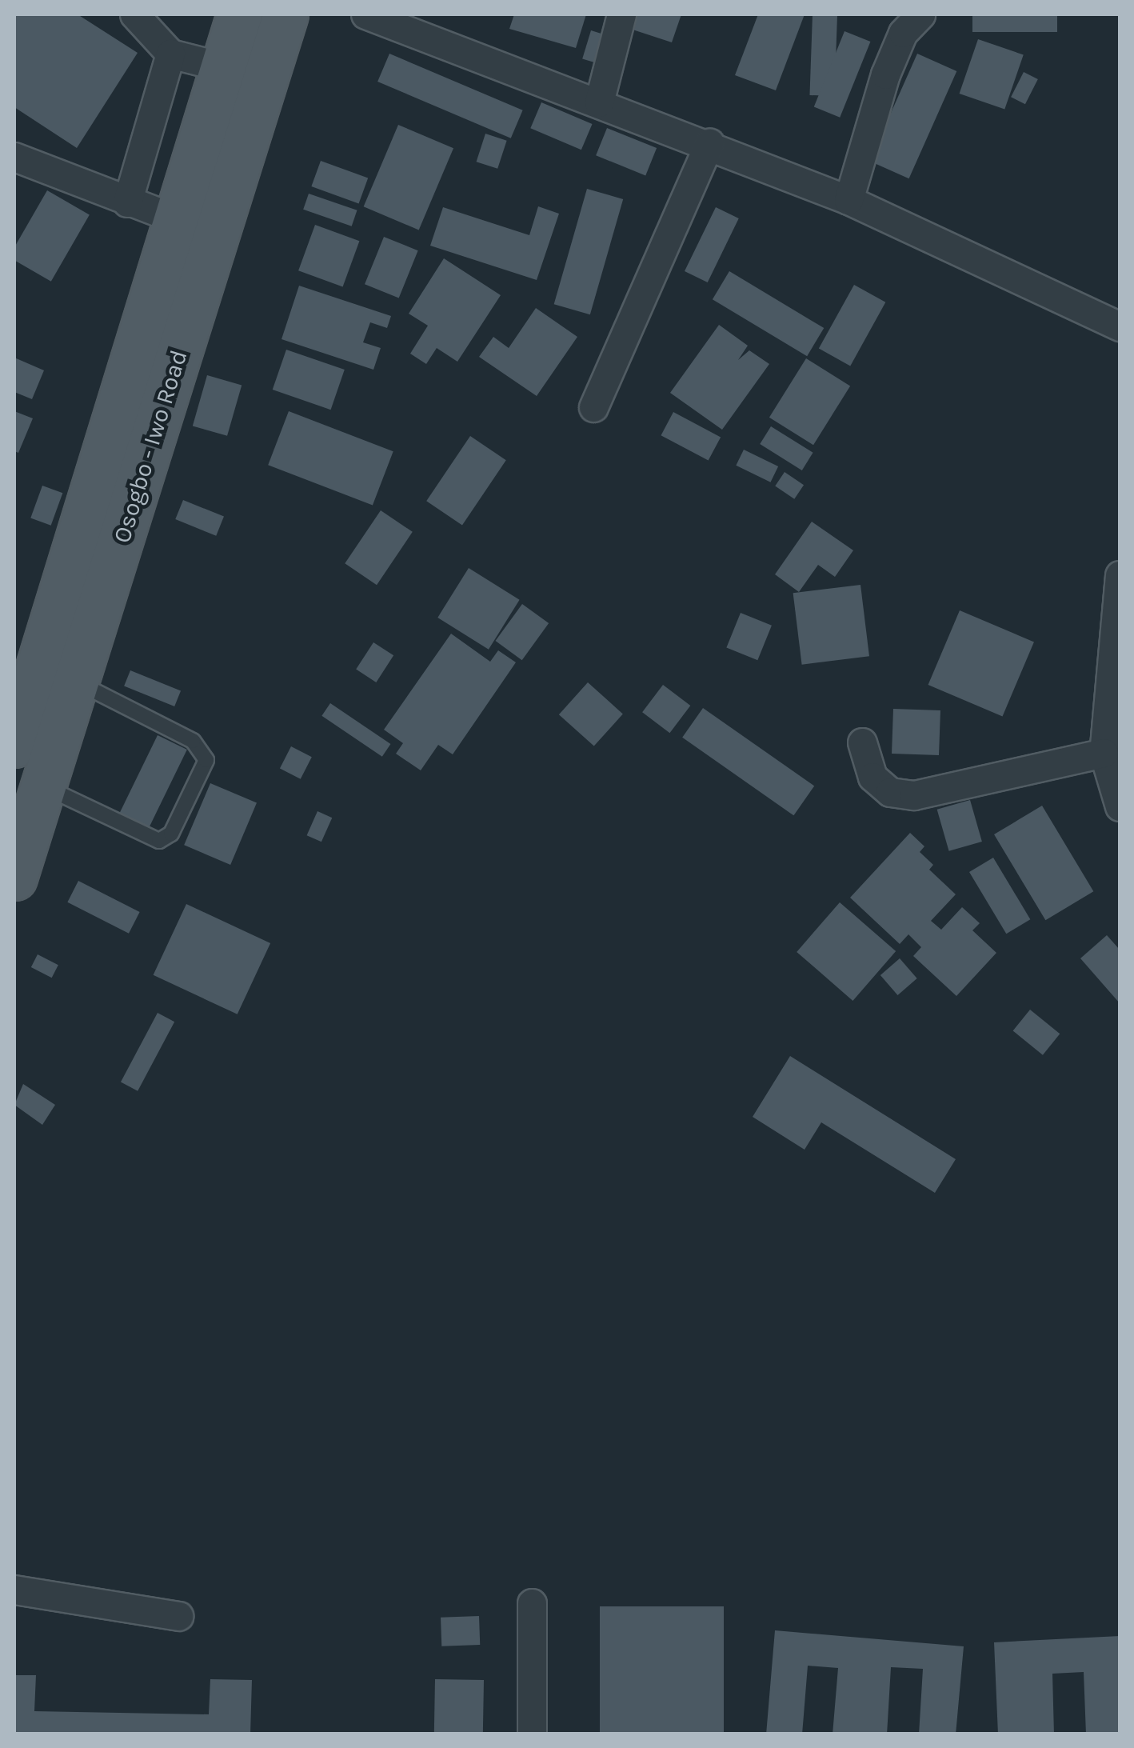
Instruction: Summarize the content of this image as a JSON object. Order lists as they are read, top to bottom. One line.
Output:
{"streets":{"main road":["Osogbo - Iwo Road"]}}
